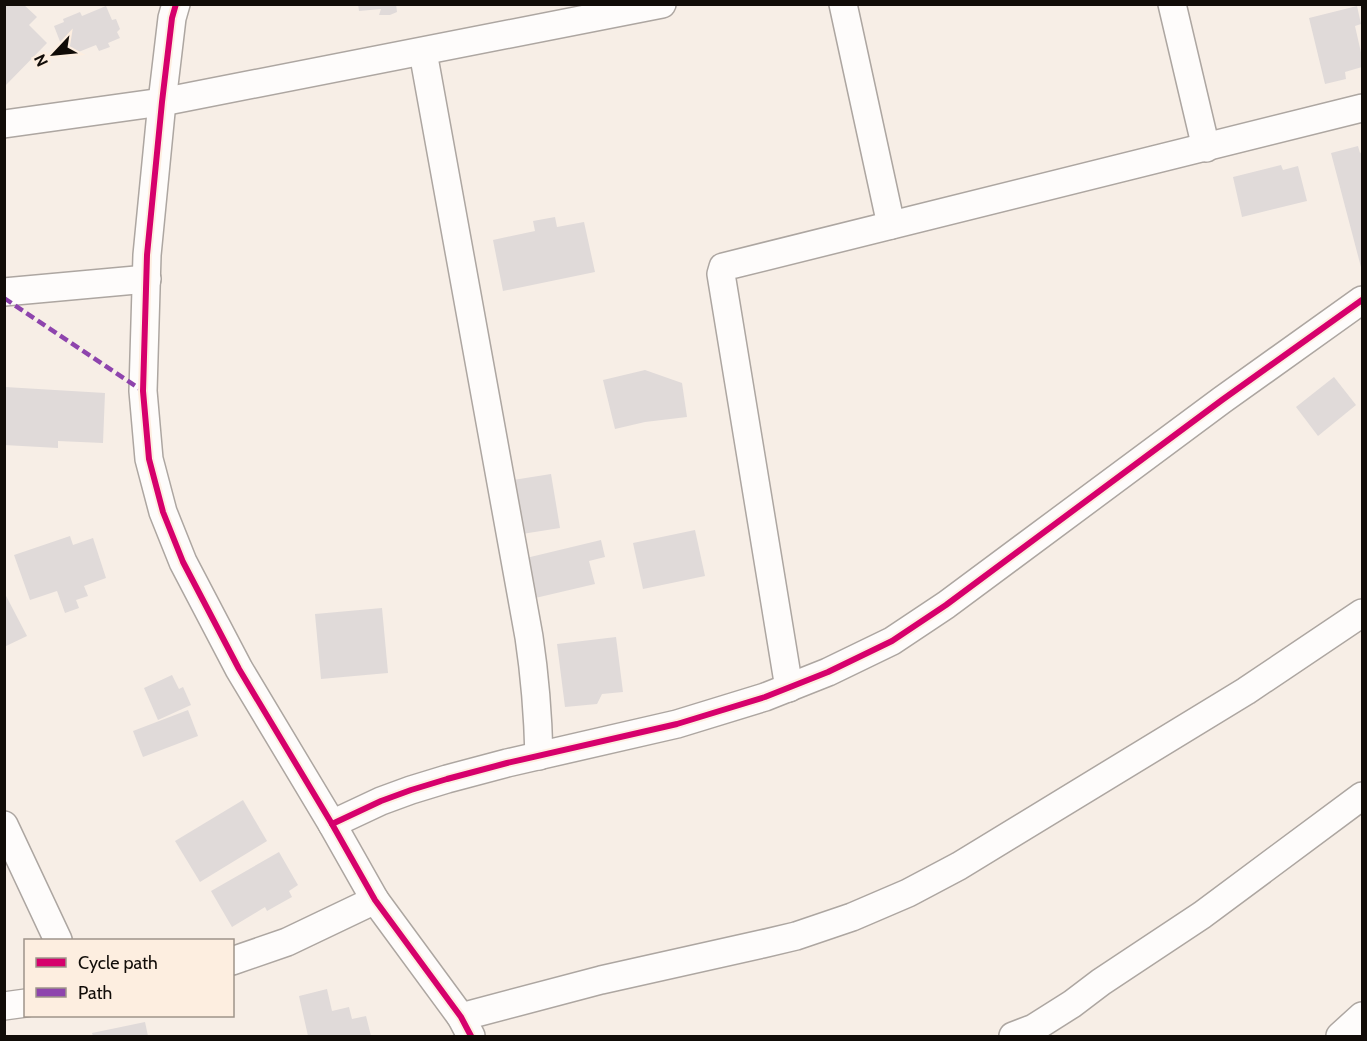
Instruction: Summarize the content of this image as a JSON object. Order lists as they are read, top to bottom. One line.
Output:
{"legend":["Cycle path","Path"],"north":"bottom left"}
